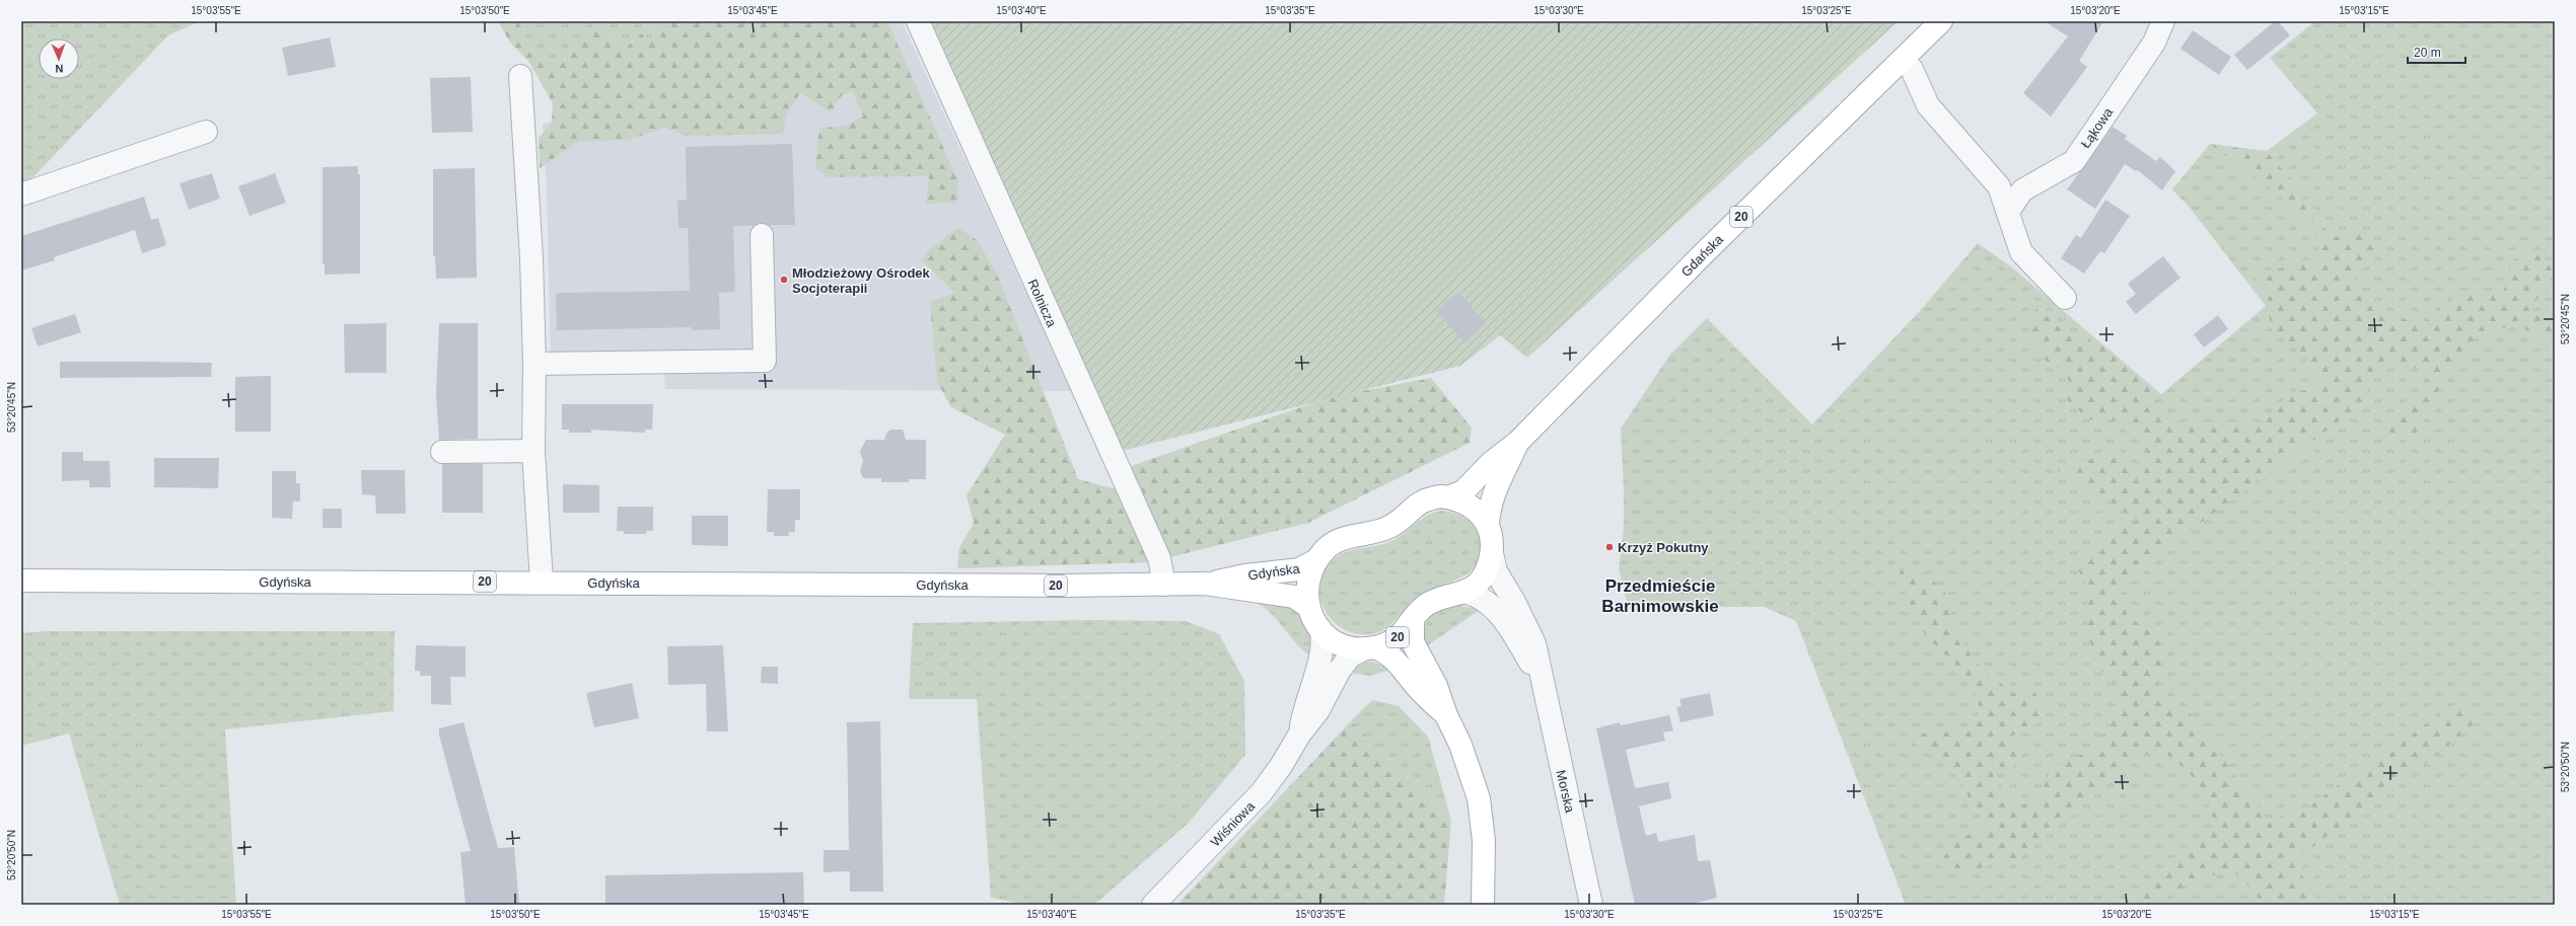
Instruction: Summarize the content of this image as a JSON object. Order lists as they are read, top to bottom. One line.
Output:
{"streets":{"main road":["20","Gdańska","Gdyńska"],"street":["Łąkowa","Rolnicza","Morska","Wiśniowa"]},"crossings":[["20","Gdańska"],["20","Gdyńska"],["20","Morska"],["20","Wiśniowa"],["Rolnicza","Gdyńska"]],"districts":["Przedmieście Barnimowskie"],"places":["Młodzieżowy Ośrodek Socjoterapii","Krzyż Pokutny"],"scale_bar":"20 m","north":"bottom","coordinates":["15°03'55\"E","15°03'50\"E","15°03'45\"E","15°03'40\"E","15°03'35\"E","15°03'30\"E","15°03'25\"E","15°03'20\"E","15°03'15\"E","53°20'45\"N","53°20'50\"N"]}
